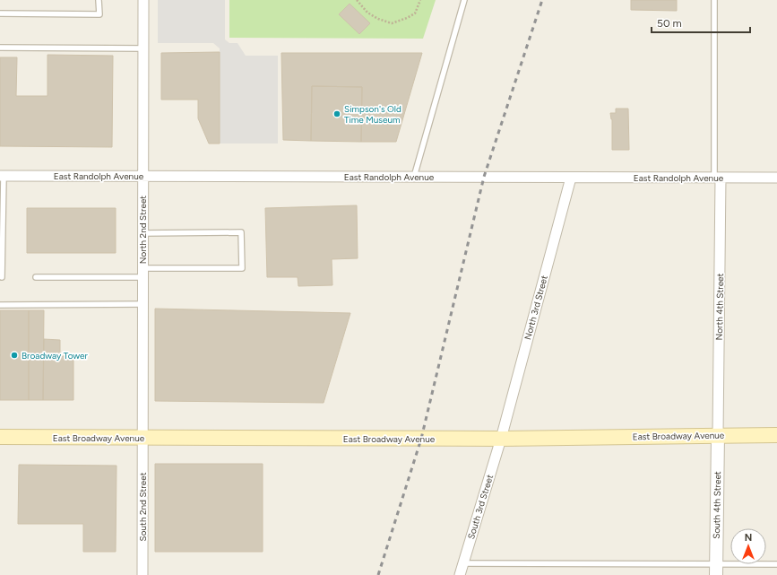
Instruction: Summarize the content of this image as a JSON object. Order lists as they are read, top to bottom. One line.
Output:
{"streets":{"main road":["East Broadway Avenue"],"street":["East Randolph Avenue","North 2nd Street","North 4th Street","North 3rd Street","South 4th Street","South 2nd Street","South 3rd Street"]},"crossings":[["East Randolph Avenue","North 2nd Street"],["East Randolph Avenue","North 4th Street"],["East Randolph Avenue","North 3rd Street"],["North 2nd Street","East Broadway Avenue"],["North 2nd Street","South 2nd Street"],["North 4th Street","East Broadway Avenue"],["North 4th Street","South 4th Street"],["North 3rd Street","East Broadway Avenue"],["North 3rd Street","South 3rd Street"],["East Broadway Avenue","South 4th Street"],["East Broadway Avenue","South 2nd Street"],["East Broadway Avenue","South 3rd Street"]],"places":["Simpson's Old Time Museum","Broadway Tower"],"scale_bar":"50 m","north":"top"}
